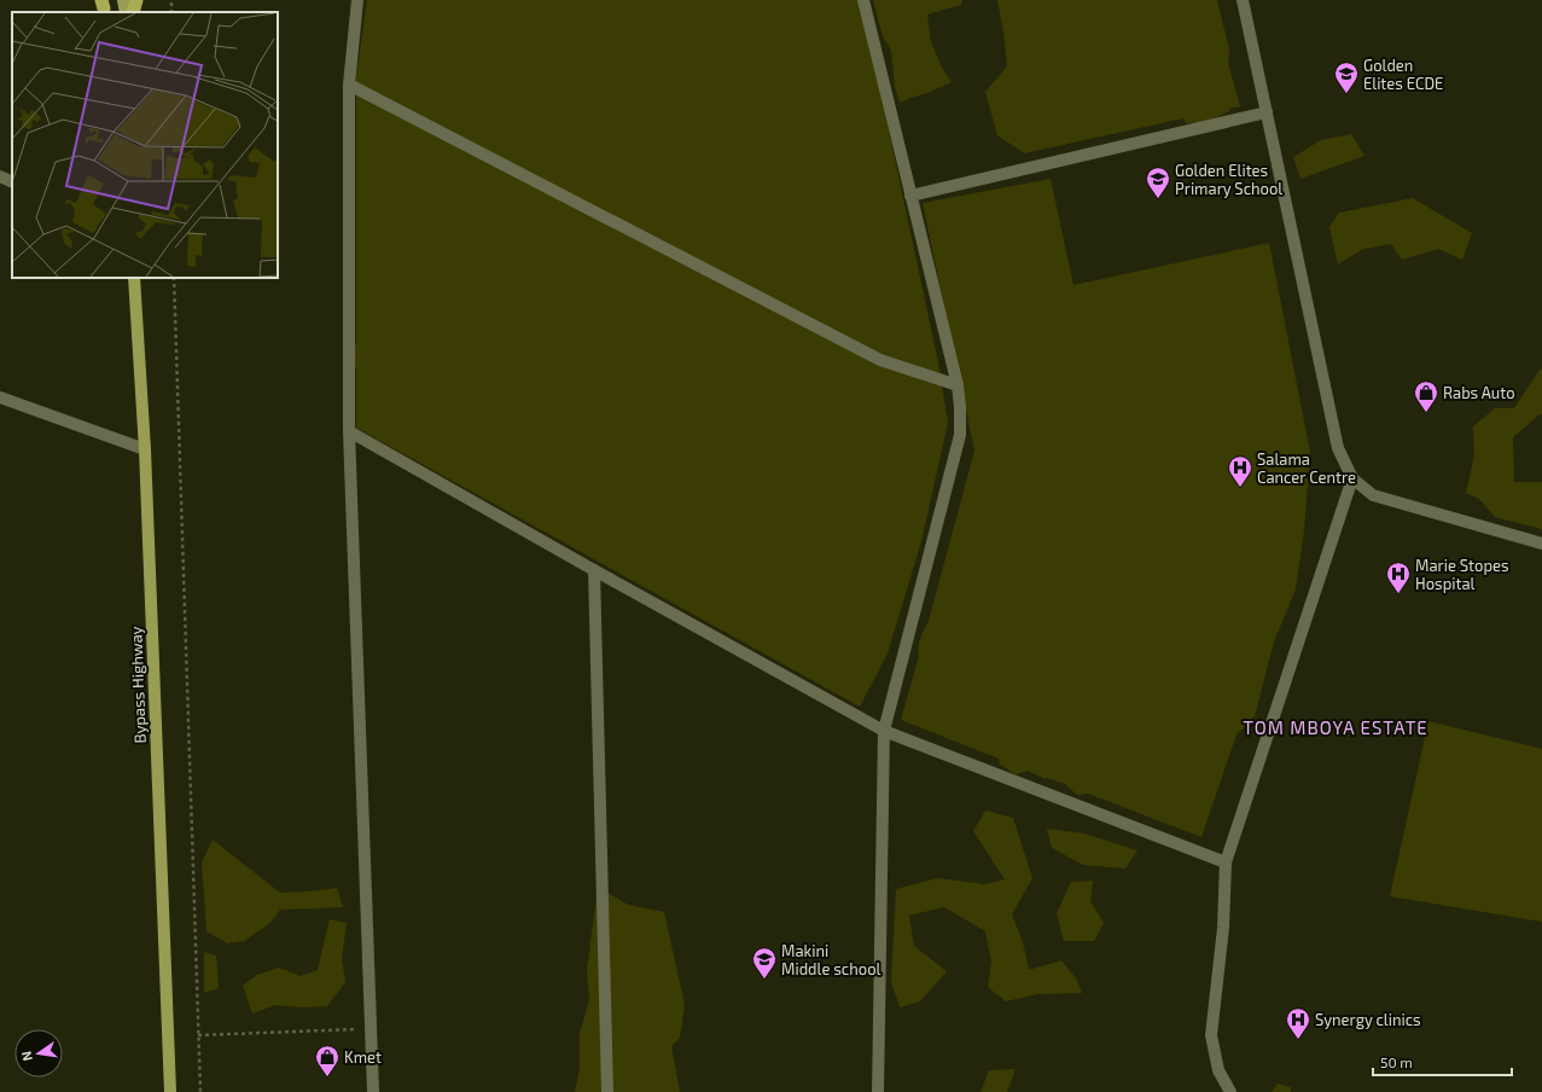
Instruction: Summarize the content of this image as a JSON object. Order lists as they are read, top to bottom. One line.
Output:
{"streets":{"main road":["Bypass Highway"]},"districts":["TOM MBOYA ESTATE"],"places":{"school or university":["Golden Elites ECDE","Golden Elites Primary School","Makini Middle school"],"shop":["Rabs Auto","Kmet"],"hospital":["Salama Cancer Centre","Marie Stopes Hospital","Synergy clinics"]},"scale_bar":"50 m","north":"left"}
